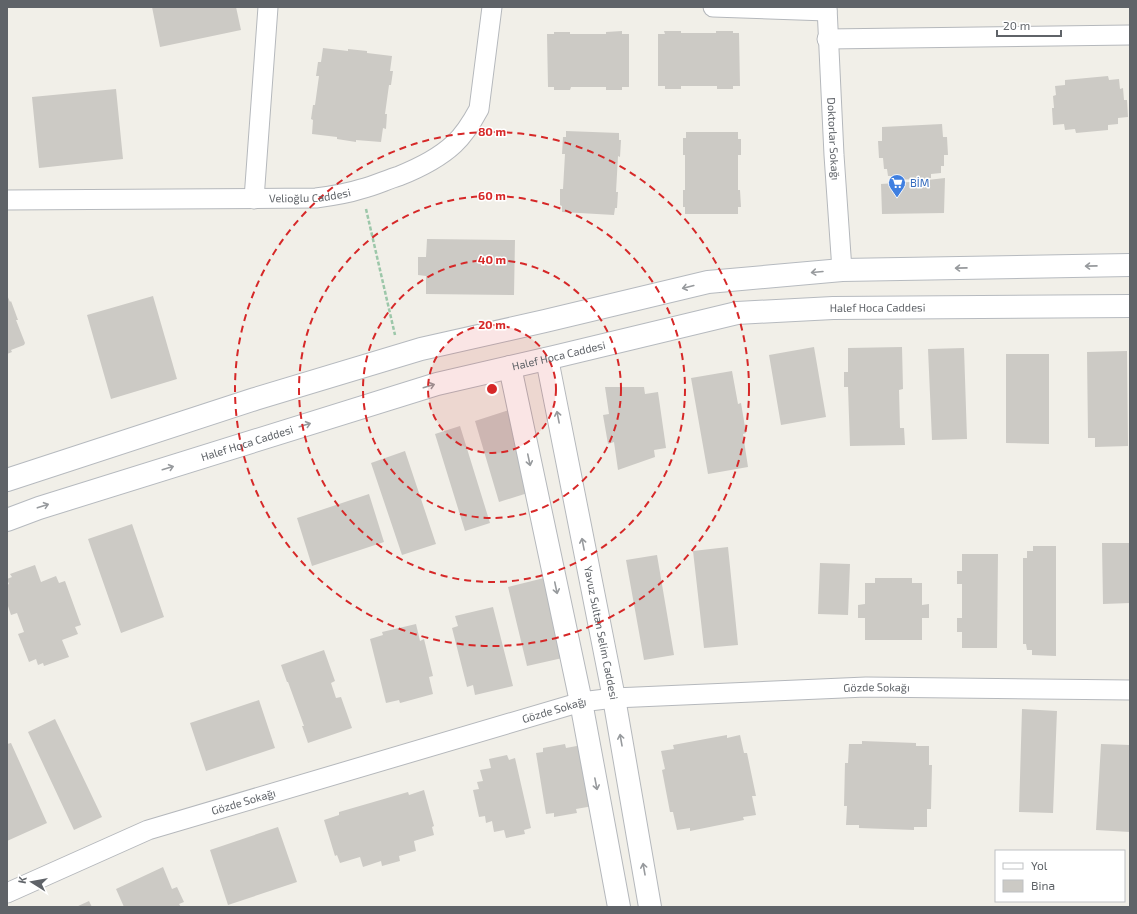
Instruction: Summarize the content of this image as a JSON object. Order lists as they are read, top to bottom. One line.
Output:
{"streets":{"main road":["Halef Hoca Caddesi","Yavuz Sultan Selim Caddesi"],"street":["Doktorlar Sokağı","Velioğlu Caddesi","Gözde Sokağı"]},"crossings":[["Halef Hoca Caddesi","Yavuz Sultan Selim Caddesi"],["Yavuz Sultan Selim Caddesi","Gözde Sokağı"]],"places":{"supermarket":["BİM"]},"legend":["Yol","Bina"],"scale_bar":"20 m","north":"left","rings":["80 m","60 m","40 m","20 m"]}
